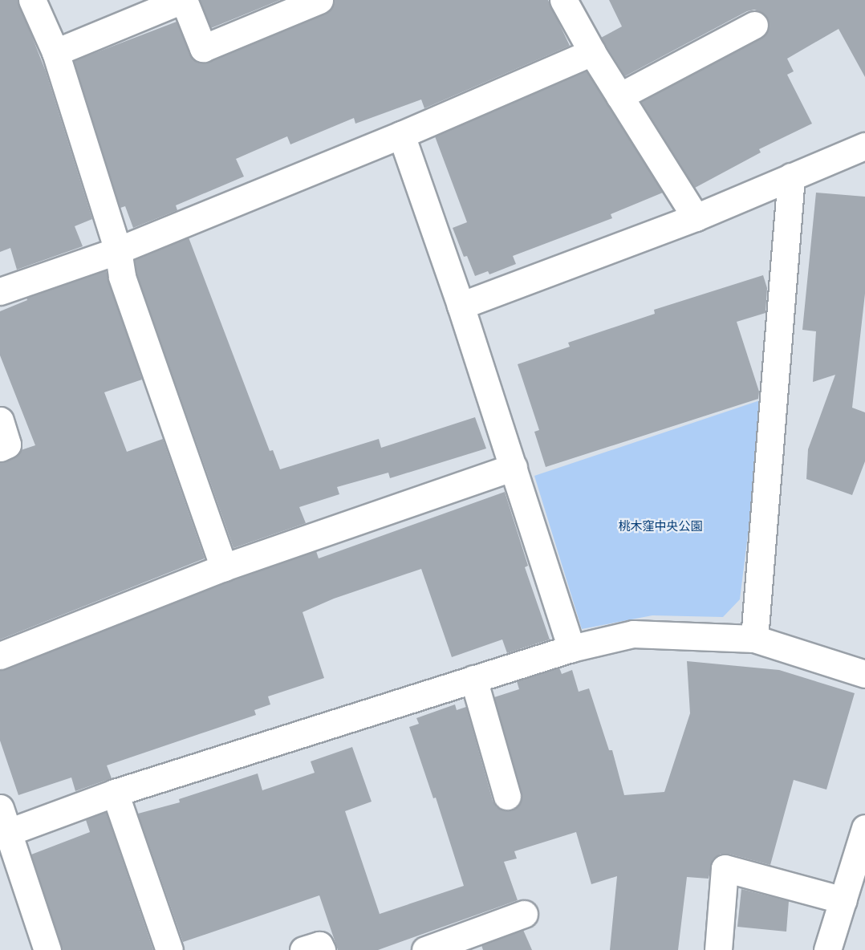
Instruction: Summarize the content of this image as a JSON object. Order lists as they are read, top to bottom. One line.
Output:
{"parks":["桃木窪中央公園"]}
